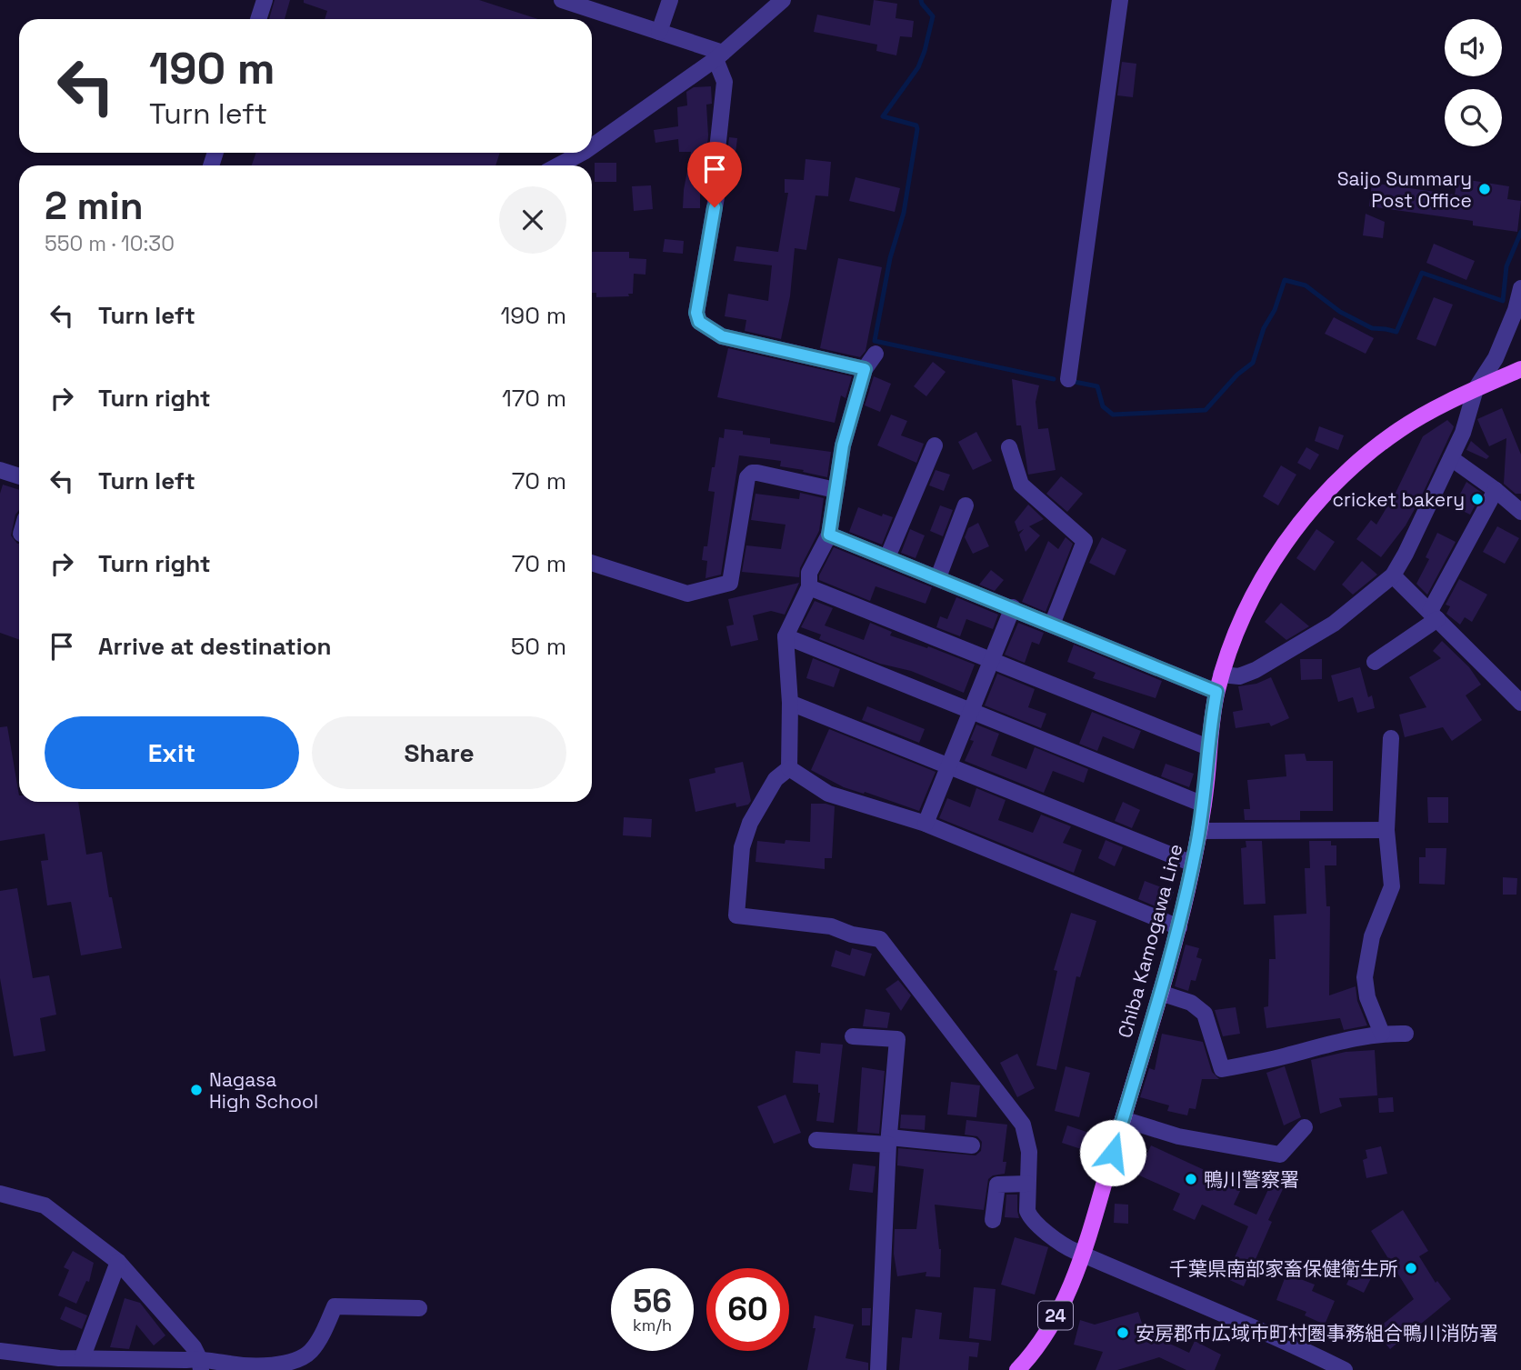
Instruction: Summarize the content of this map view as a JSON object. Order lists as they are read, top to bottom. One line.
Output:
{"streets":{"main road":["Chiba Kamogawa Line","24"]},"places":["Saijo Summary Post Office","cricket bakery","Nagasa High School","鴨川警察署","千葉県南部家畜保健衛生所","安房郡市広域市町村圏事務組合鴨川消防署"],"page":{"turn":["190 m","Turn left"],"heading":["2 min","550 m · 10:30"],"list":[{"name":"Turn left","value":"190 m"},{"name":"Turn right","value":"170 m"},{"name":"Turn left","value":"70 m"},{"name":"Turn right","value":"70 m"},{"name":"Arrive at destination","value":"50 m"}],"buttons":["Exit","Share"],"speed":"56 km/h","limit":"60"}}
